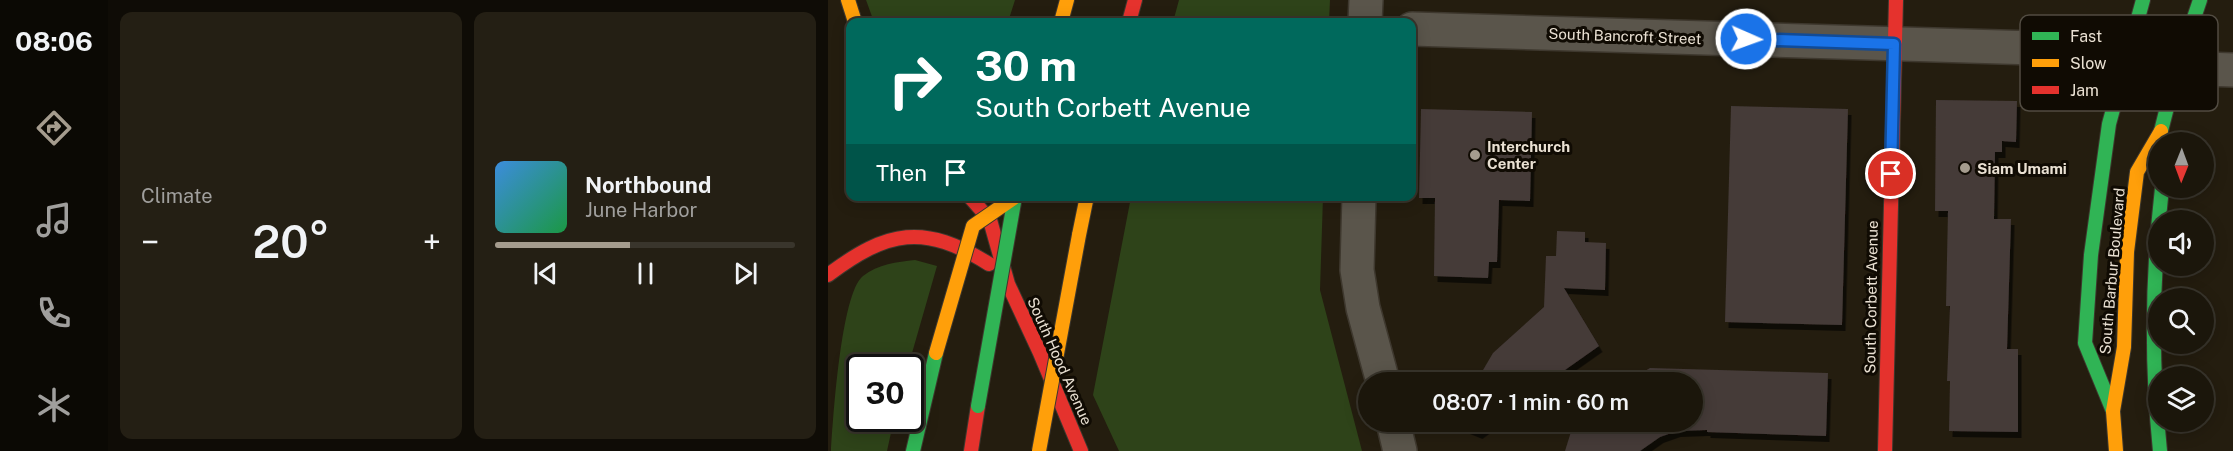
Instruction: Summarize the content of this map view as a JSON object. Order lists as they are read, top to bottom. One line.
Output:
{"streets":{"main road":["South Barbur Boulevard","South Corbett Avenue","South Hood Avenue"],"street":["South Bancroft Street"]},"crossings":[["South Bancroft Street","South Corbett Avenue"]],"places":["Interchurch Center","Siam Umami"],"legend":["Fast","Slow","Jam"],"north":"bottom","page":{"tabs":"08:06","tile":"Climate","turn":["30 m","South Corbett Avenue"],"then":"Then","song":["Northbound","June Harbor"],"heat":["−","20°","+"],"limit":"30","trip":"08:07 · 1 min · 60 m"}}
